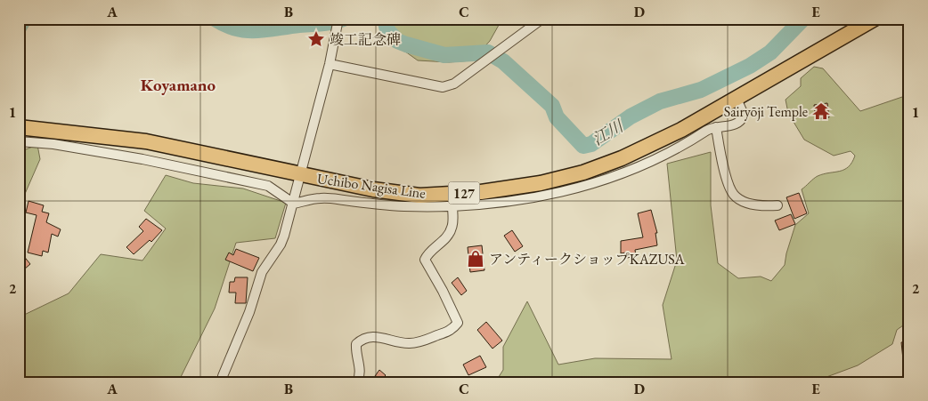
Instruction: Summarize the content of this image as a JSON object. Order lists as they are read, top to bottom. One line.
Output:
{"streets":{"highway":["Uchibo Nagisa Line","127"]},"districts":["Koyamano"],"water":["江川"],"places":{"place":["竣工記念碑"],"temple":["Sairyōji Temple"],"shop":["アンティークショップKAZUSA"]},"grid":{"columns":["A","B","C","D","E"],"rows":["1","2"]}}
